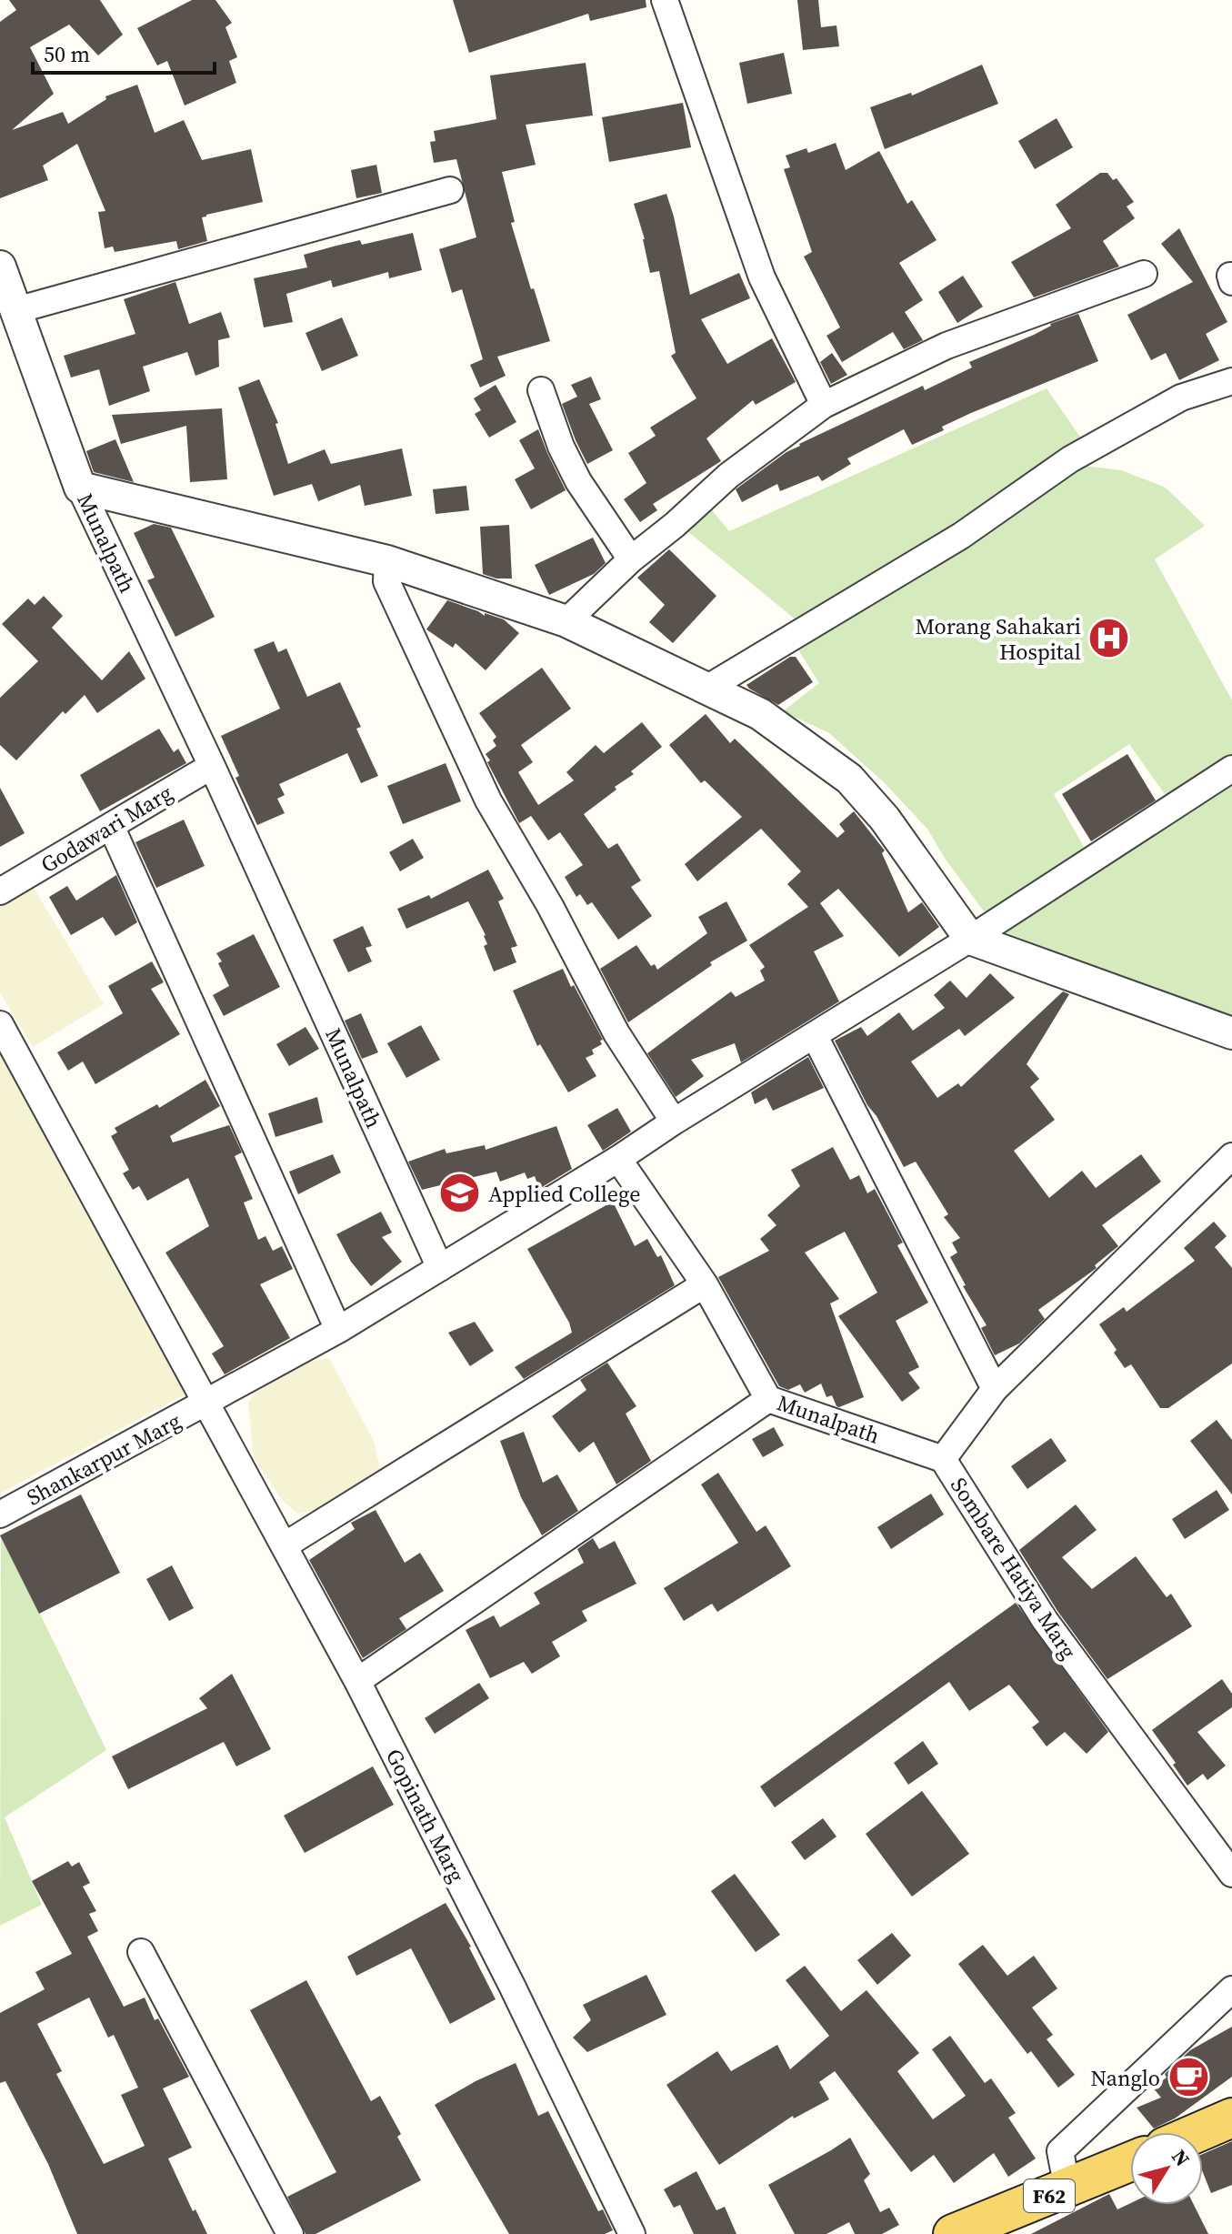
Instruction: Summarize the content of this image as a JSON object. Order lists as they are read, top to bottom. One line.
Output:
{"streets":{"main road":["F62"],"street":["Munalpath","Godawari Marg","Shankarpur Marg","Sombare Hatiya Marg","Gopinath Marg"]},"crossings":[["Munalpath","Godawari Marg"],["Munalpath","Shankarpur Marg"],["Munalpath","Sombare Hatiya Marg"],["Shankarpur Marg","Gopinath Marg"]],"places":{"hospital":["Morang Sahakari Hospital"],"school or university":["Applied College"],"cafe":["Nanglo"]},"scale_bar":"50 m","north":"top right"}
